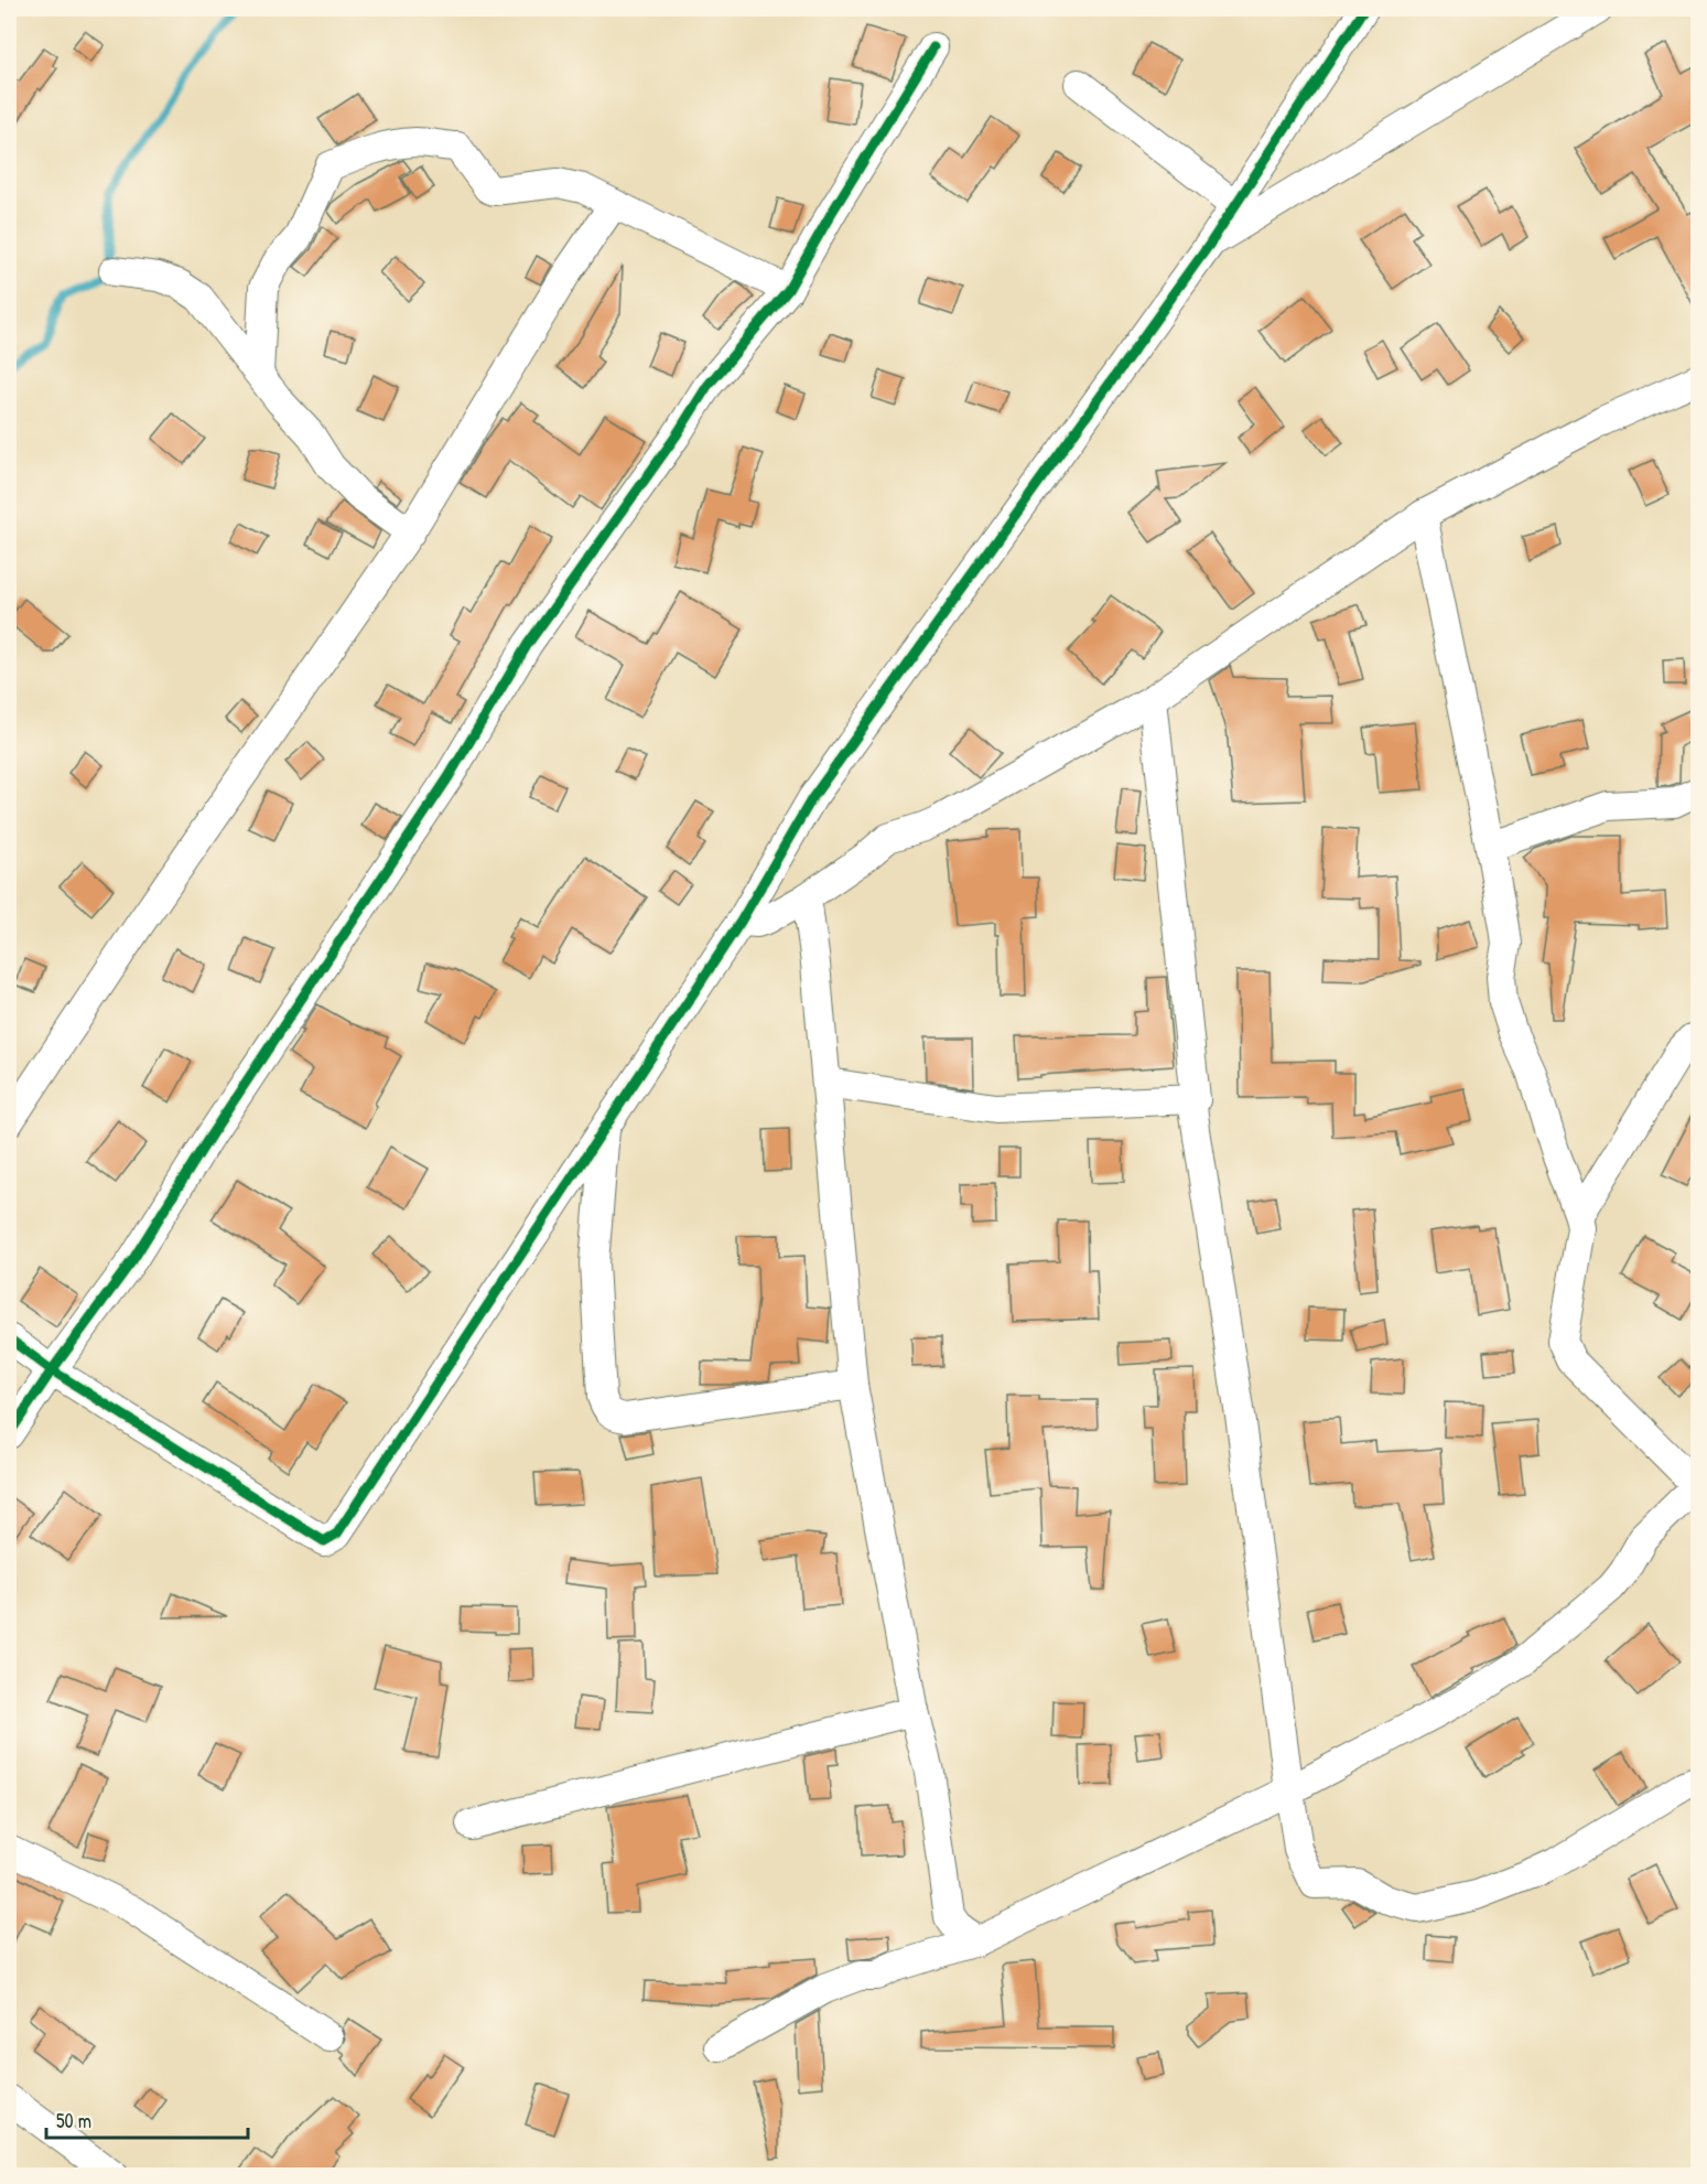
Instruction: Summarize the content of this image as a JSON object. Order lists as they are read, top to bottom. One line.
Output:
{"scale_bar":"50 m"}
